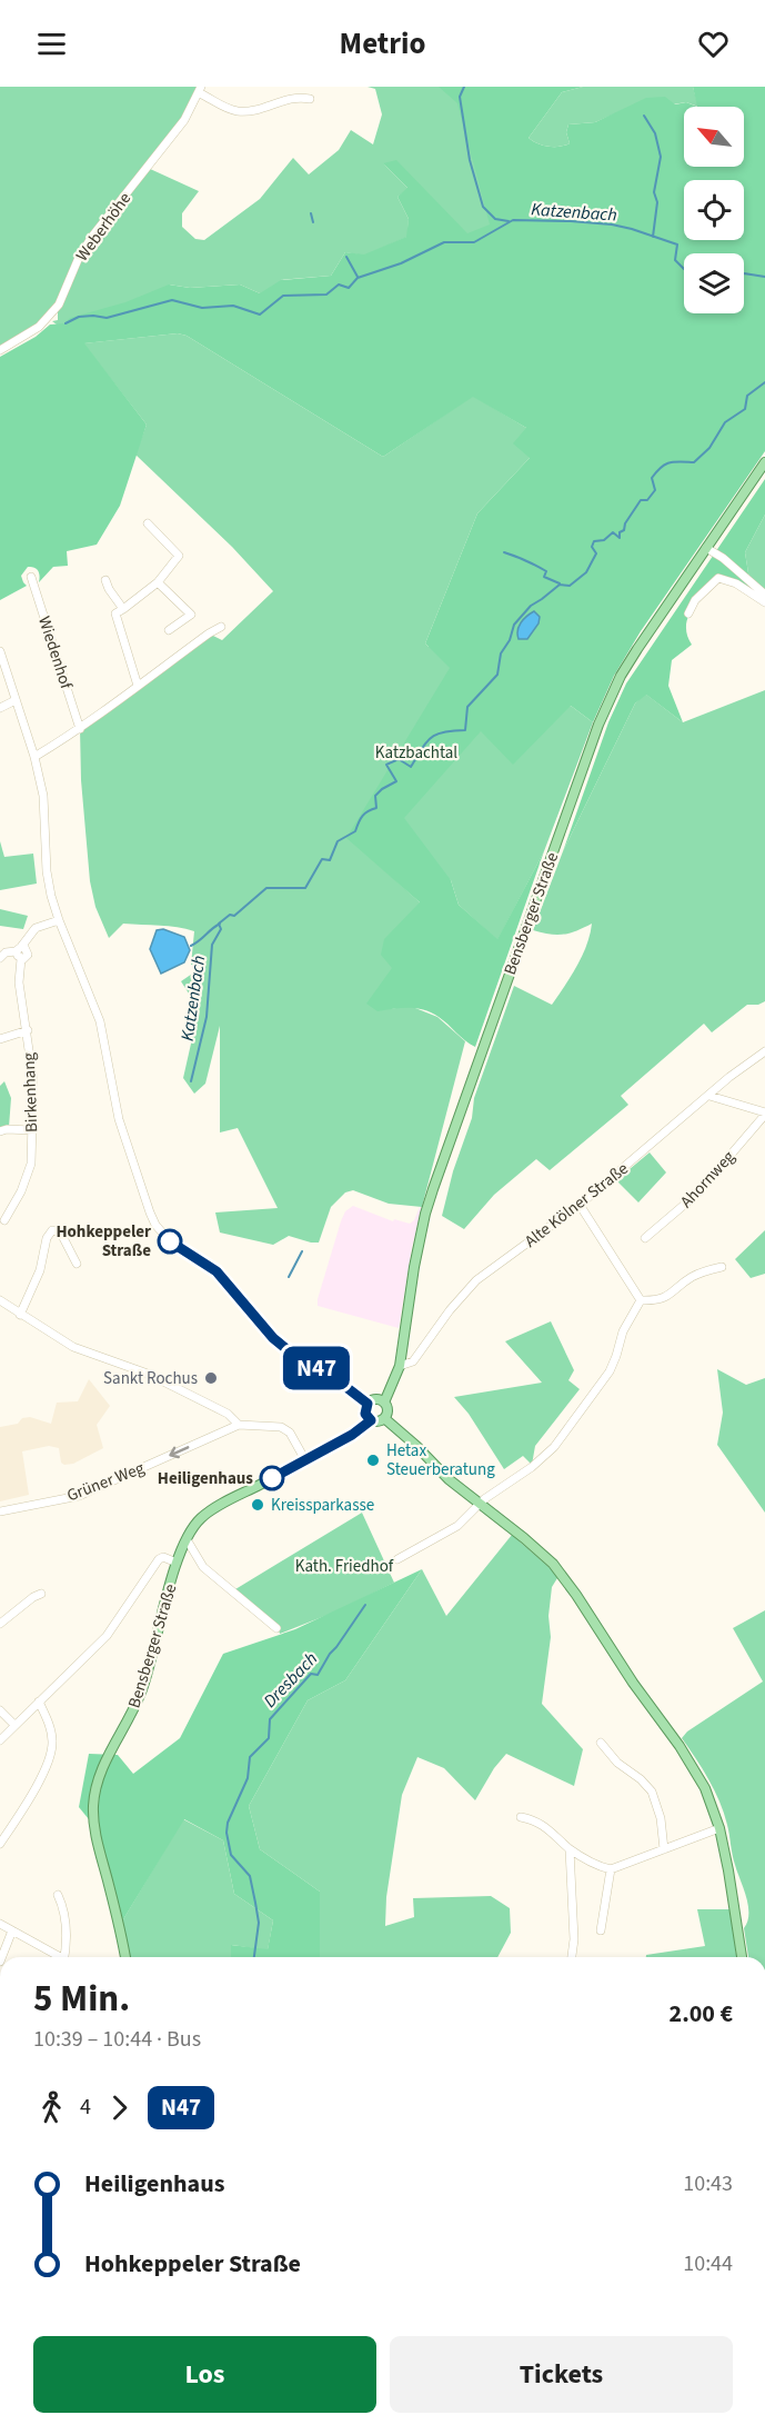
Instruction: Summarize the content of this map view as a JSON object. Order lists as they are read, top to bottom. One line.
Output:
{"streets":{"main road":["Bensberger Straße"],"street":["Weberhöhe","Wiedenhof","Birkenhang","Ahornweg","Alte Kölner Straße","Grüner Weg"]},"crossings":[["Bensberger Straße","Alte Kölner Straße"],["Bensberger Straße","Grüner Weg"]],"one_way":["Grüner Weg"],"water":["Katzenbach","Dresbach"],"parks":["Katzbachtal","Kath. Friedhof"],"places":["Hohkeppeler Straße","Sankt Rochus","Hetax Steuerberatung","Heiligenhaus","Kreissparkasse"],"lines":["bus line N47"],"north":"top left","page":{"header":"Metrio","on_map":"N47","heading":["5 Min.","10:39 – 10:44 · Bus","2.00 €"],"legs":["4","N47"],"list":[{"name":"Heiligenhaus","value":"10:43"},{"name":"Hohkeppeler Straße","value":"10:44"}],"buttons":["Los","Tickets"]}}
